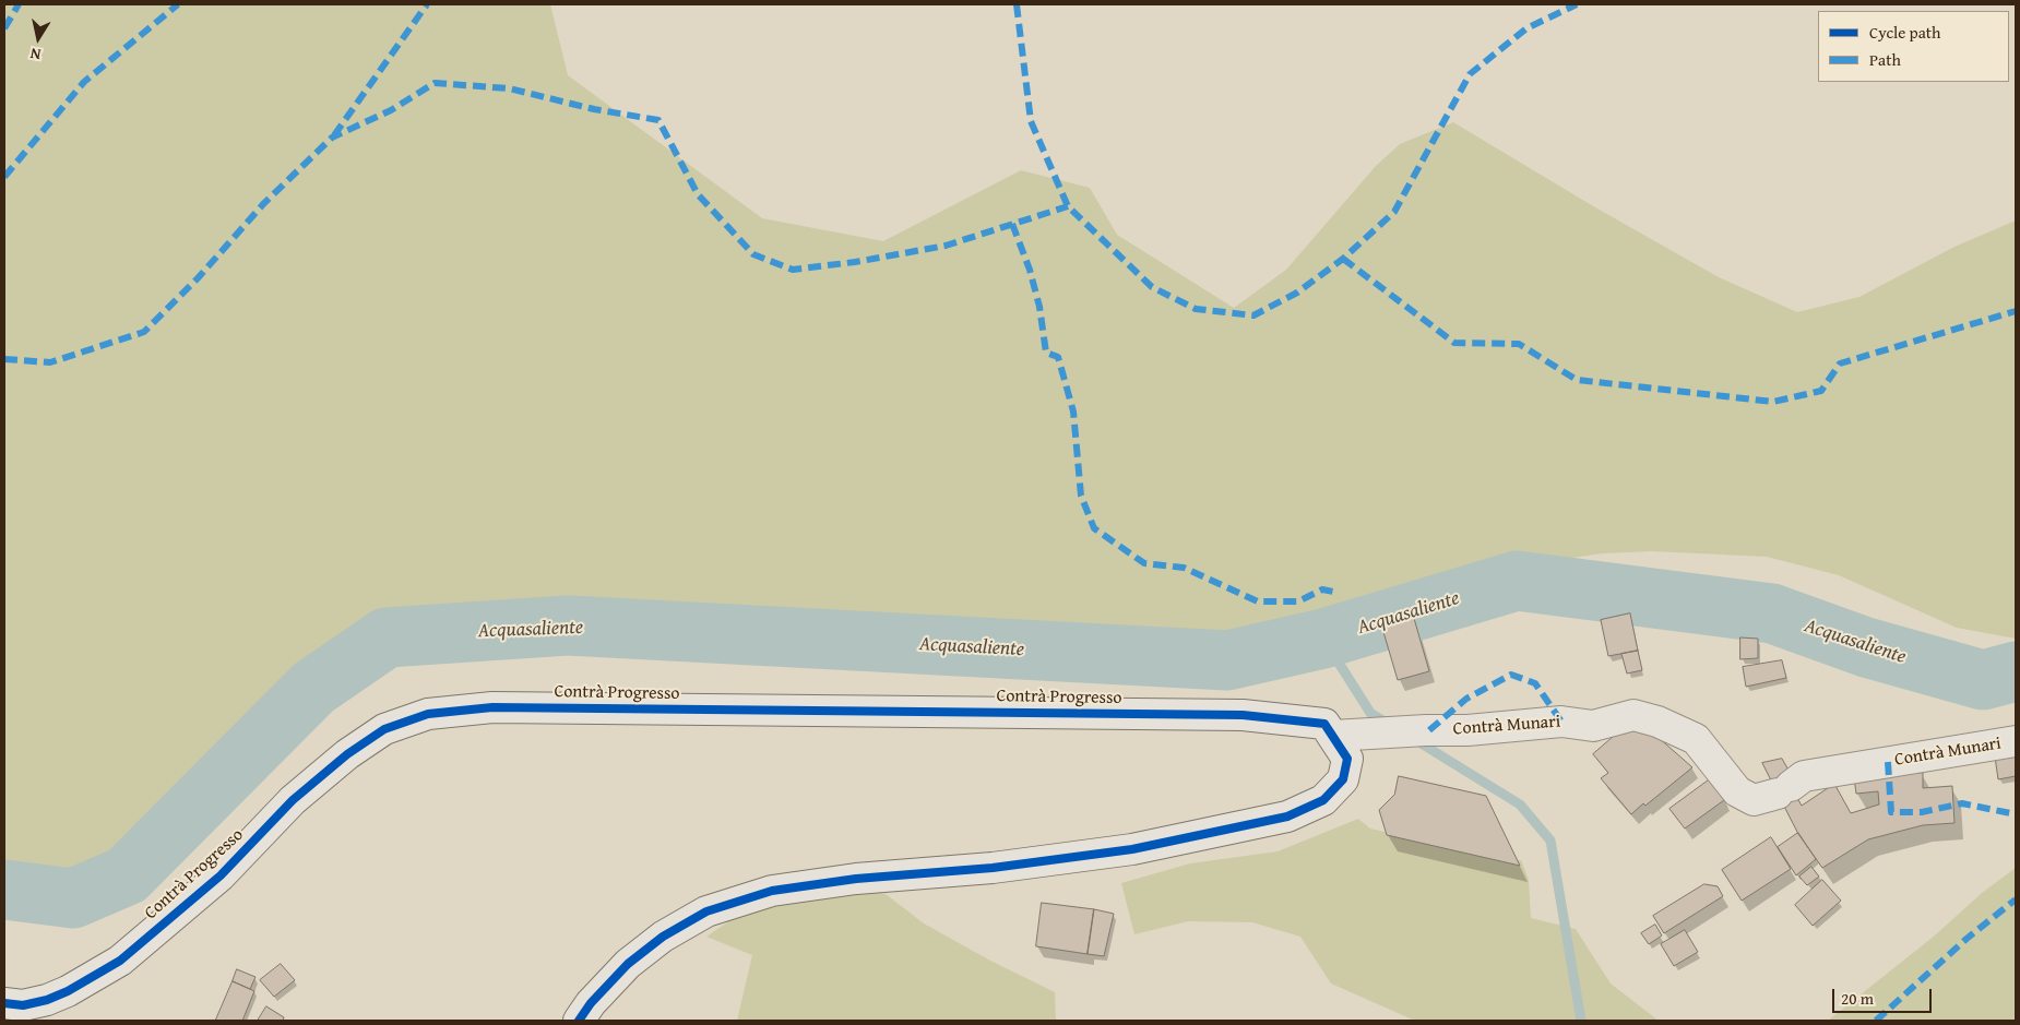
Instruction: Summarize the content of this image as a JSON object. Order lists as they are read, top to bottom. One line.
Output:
{"streets":{"street":["Contrà Progresso","Contrà Munari"]},"crossings":[["Contrà Progresso","Contrà Munari"]],"water":["Acquasaliente"],"legend":["Cycle path","Path"],"scale_bar":"20 m","north":"bottom"}
